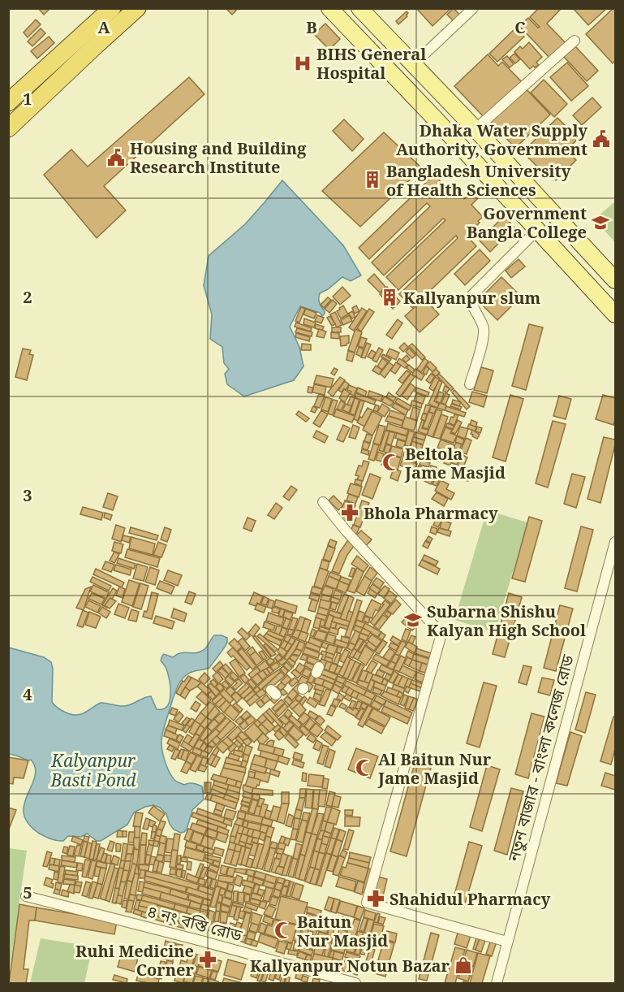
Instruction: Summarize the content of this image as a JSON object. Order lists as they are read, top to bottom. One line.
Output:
{"streets":{"street":["নতুন বাজার - বাংলা কলেজ রোড","৪ নং বস্তি রোড"]},"water":["Kalyanpur Basti Pond"],"places":{"hospital":["BIHS General Hospital"],"public building":["Dhaka Water Supply Authority, Government","Housing and Building Research Institute"],"building":["Bangladesh University of Health Sciences","Kallyanpur slum"],"school or university":["Government Bangla College","Subarna Shishu Kalyan High School"],"mosque":["Beltola Jame Masjid","Al Baitun Nur Jame Masjid","Baitun Nur Masjid"],"pharmacy":["Bhola Pharmacy","Shahidul Pharmacy","Ruhi Medicine Corner"],"shop":["Kallyanpur Notun Bazar"]},"grid":{"columns":["A","B","C"],"rows":["1","2","3","4","5"]}}
